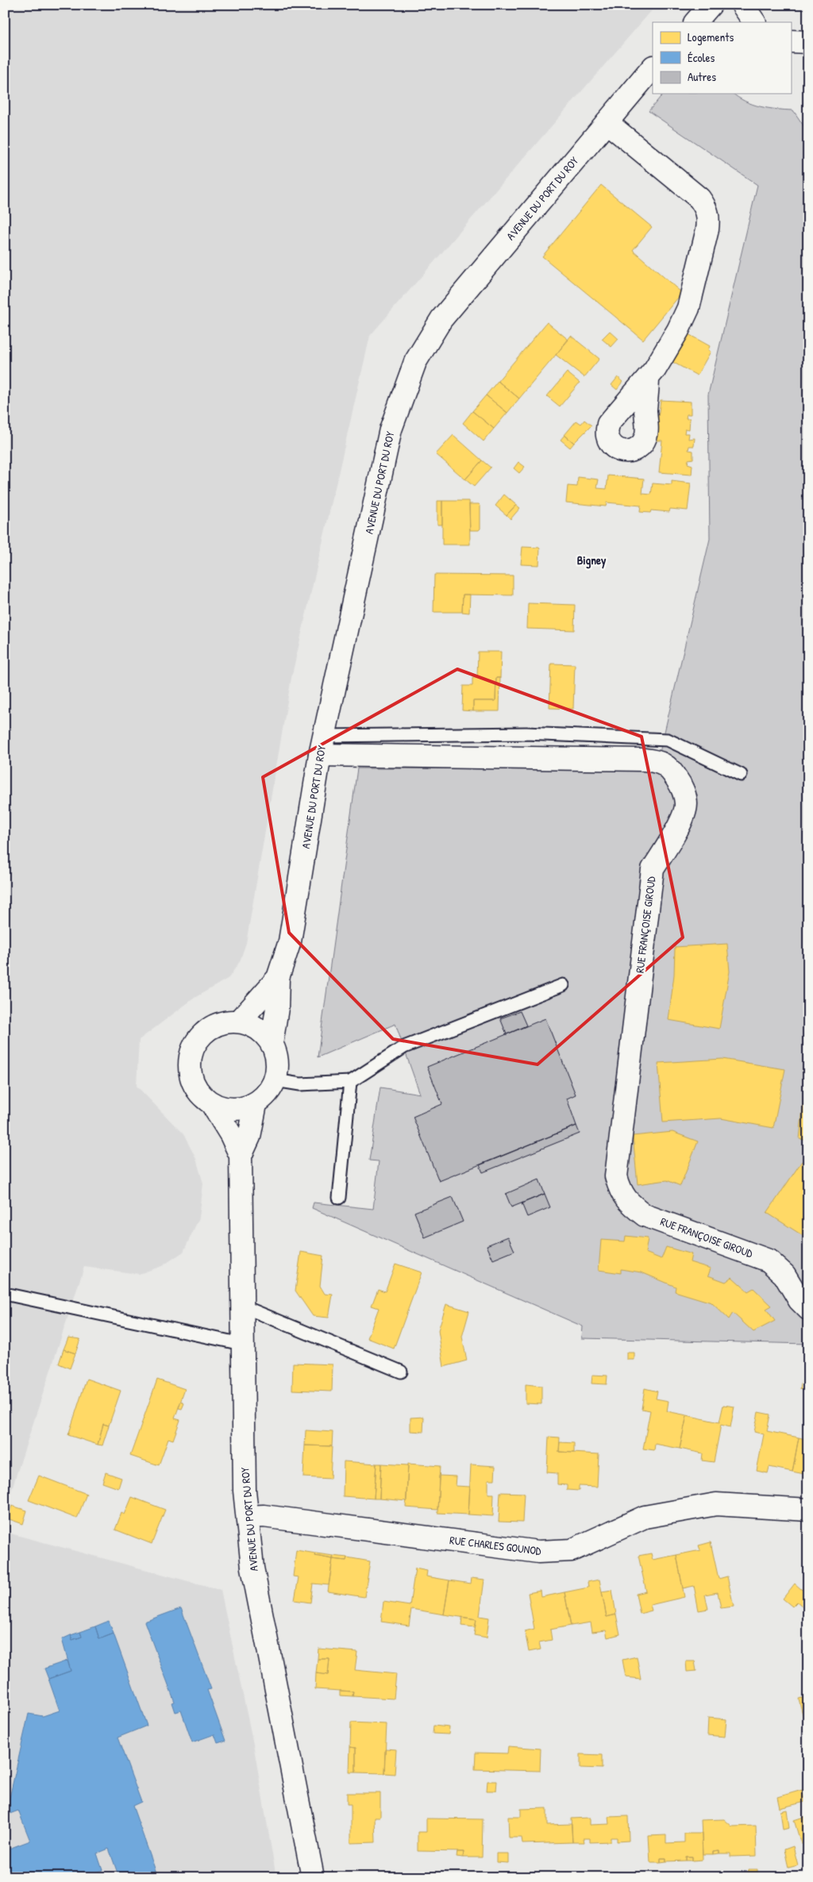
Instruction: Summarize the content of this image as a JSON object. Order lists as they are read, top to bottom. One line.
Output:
{"streets":{"street":["AVENUE DU PORT DU ROY","RUE FRANÇOISE GIROUD","RUE CHARLES GOUNOD"]},"crossings":[["AVENUE DU PORT DU ROY","RUE FRANÇOISE GIROUD"],["AVENUE DU PORT DU ROY","RUE CHARLES GOUNOD"]],"districts":["Bigney"],"legend":["Logements","Écoles","Autres"]}
